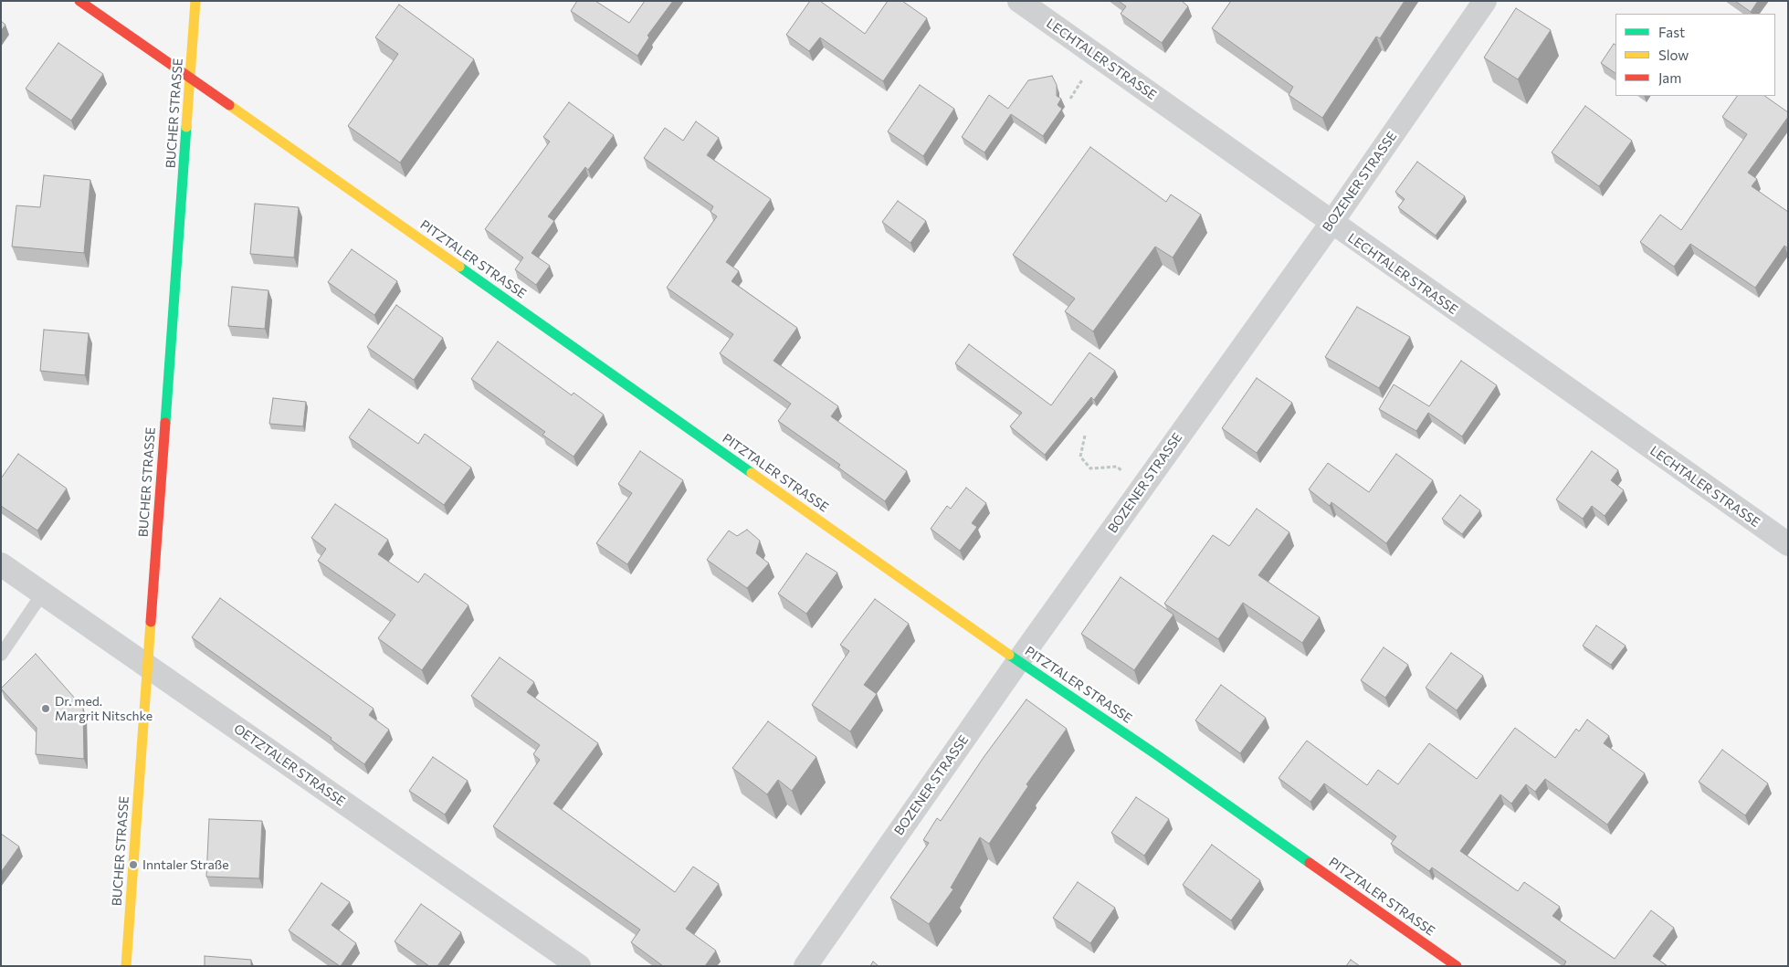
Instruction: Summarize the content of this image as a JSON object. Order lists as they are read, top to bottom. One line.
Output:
{"streets":{"street":["LECHTALER STRASSE","BUCHER STRASSE","BOZENER STRASSE","PITZTALER STRASSE","OETZTALER STRASSE"]},"crossings":[["LECHTALER STRASSE","BOZENER STRASSE"],["BUCHER STRASSE","PITZTALER STRASSE"],["BUCHER STRASSE","OETZTALER STRASSE"],["BOZENER STRASSE","PITZTALER STRASSE"]],"places":["Dr. med. Margrit Nitschke","Inntaler Straße"],"legend":["Fast","Slow","Jam"]}
